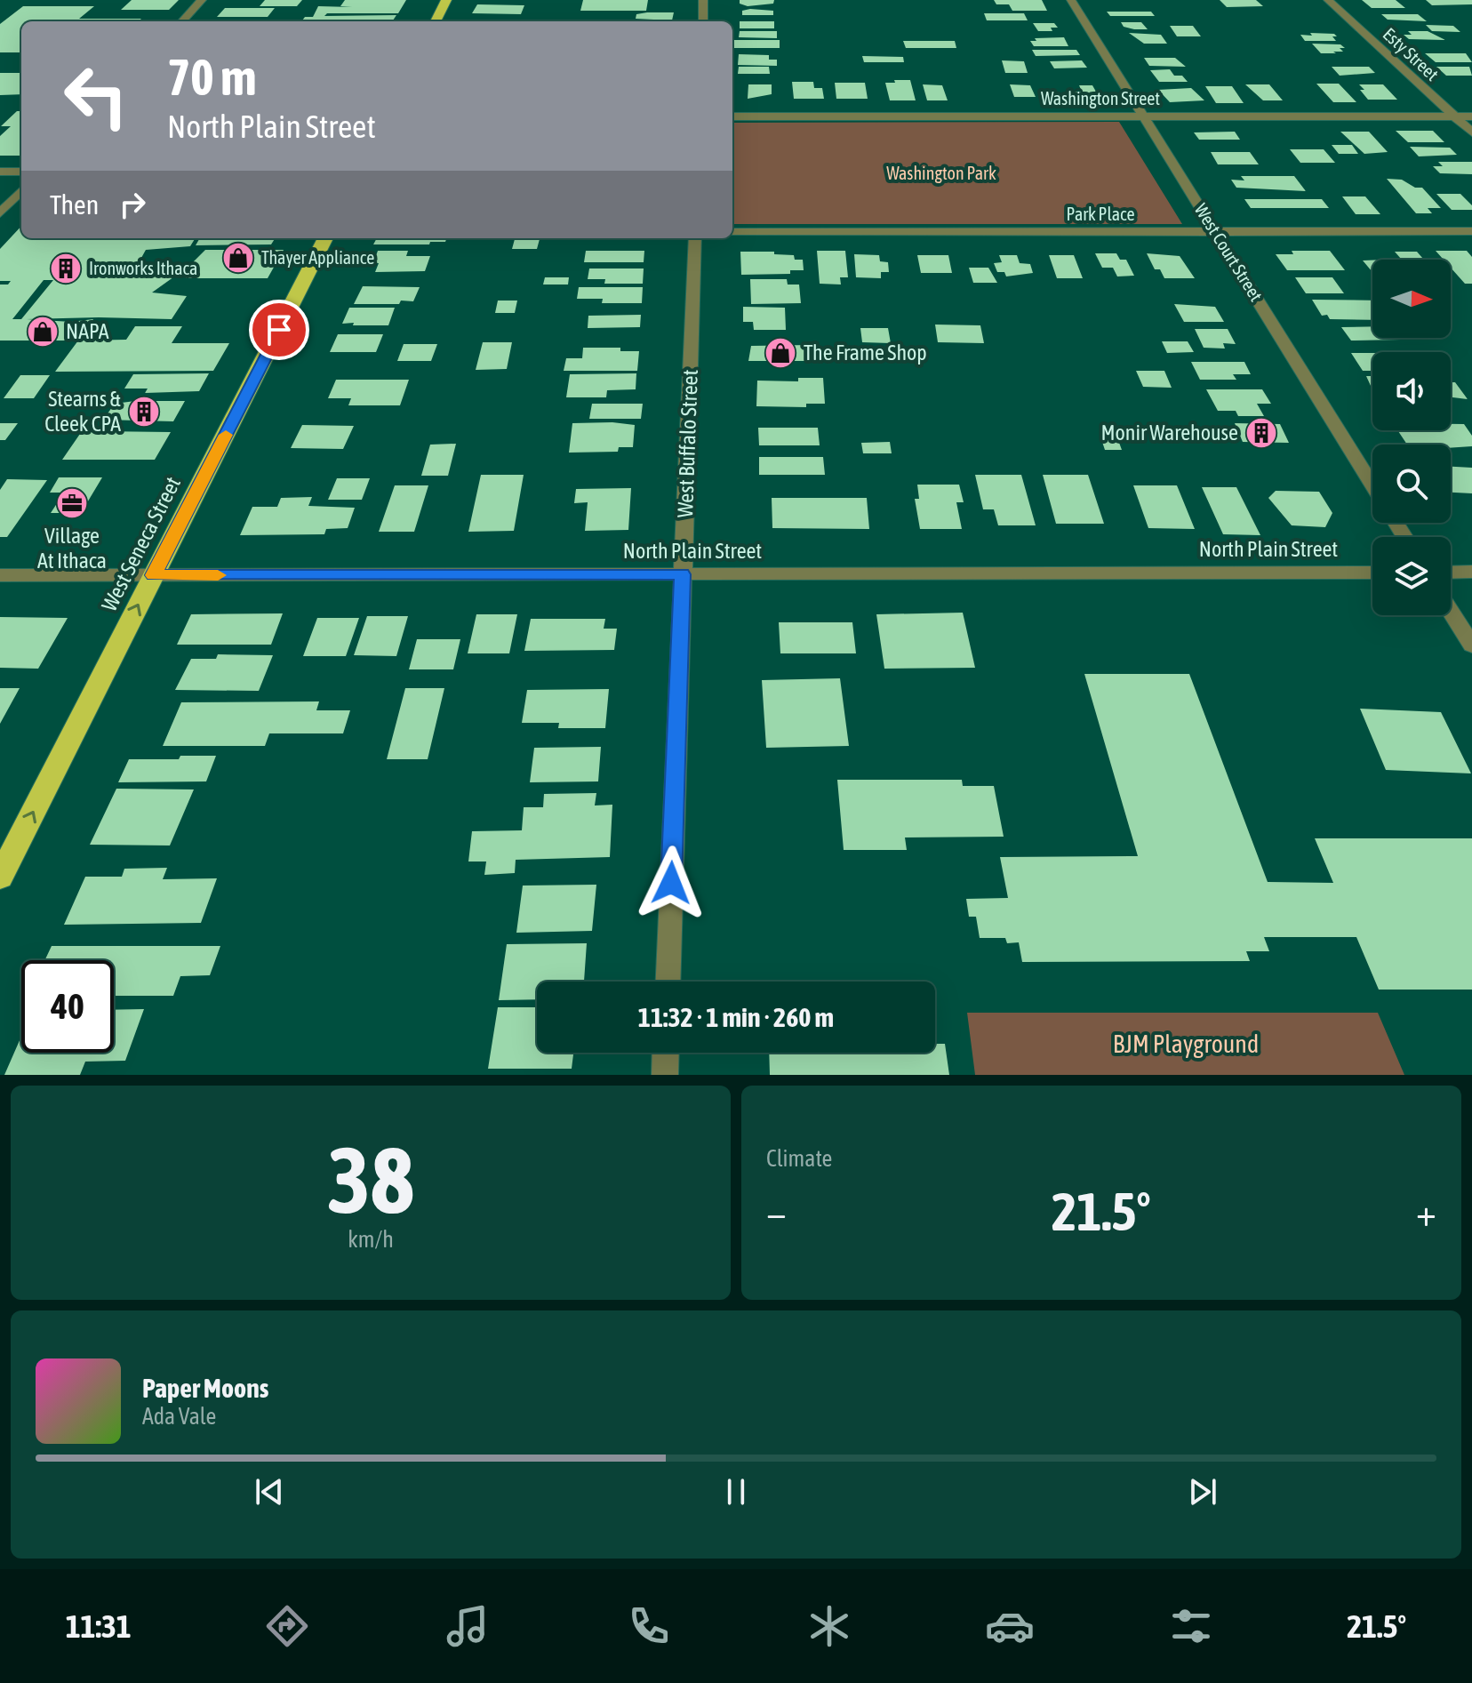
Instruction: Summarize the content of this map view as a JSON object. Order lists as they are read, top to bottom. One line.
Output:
{"streets":{"highway":["West Seneca Street"],"street":["Esty Street","Washington Street","Park Place","West Court Street","West Buffalo Street","North Plain Street"]},"crossings":[["Esty Street","Washington Street"],["Washington Street","West Court Street"],["Park Place","West Court Street"],["West Buffalo Street","North Plain Street"],["West Seneca Street","North Plain Street"]],"one_way":["West Seneca Street"],"parks":["Washington Park","BJM Playground"],"places":{"shop":["Thayer Appliance","NAPA","The Frame Shop"],"building":["Ironworks Ithaca","Stearns & Cleek CPA","Monir Warehouse"],"office":["Village At Ithaca"]},"north":"right","page":{"turn":["70 m","North Plain Street"],"then":"Then","limit":"40","trip":"11:32 · 1 min · 260 m","tile":[["38","km/h"],"Climate"],"heat":["−","21.5°","+"],"song":["Paper Moons","Ada Vale"],"tabs":["11:31","21.5°"]}}
